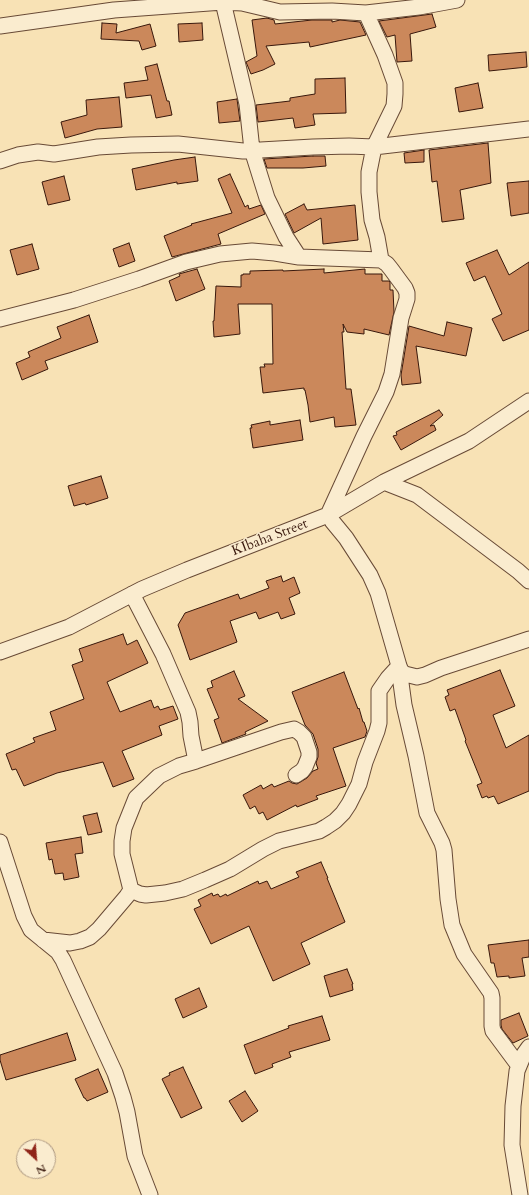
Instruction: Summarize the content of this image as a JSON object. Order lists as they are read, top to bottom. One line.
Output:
{"streets":{"street":["KIbaha Street"]},"north":"bottom right"}
